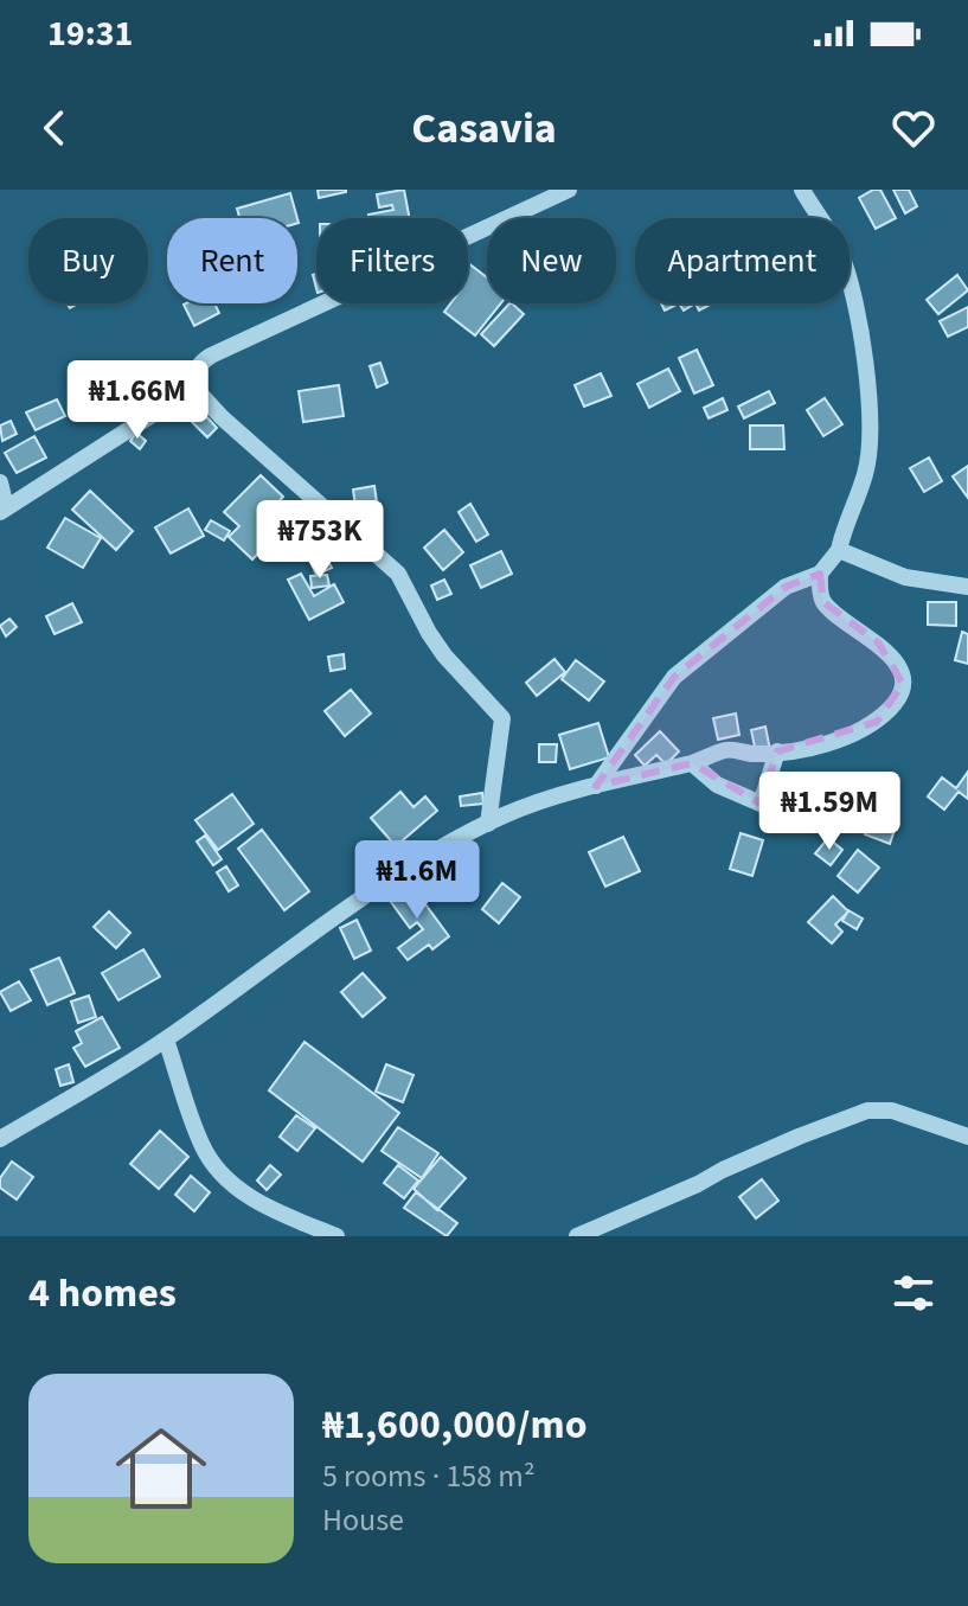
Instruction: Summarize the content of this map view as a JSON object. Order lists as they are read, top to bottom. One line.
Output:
{"page":{"status":"19:31","header":"Casavia","chip":["Buy","Rent","Filters","New","Apartment"],"price":["₦1.66M","₦753K","₦1.59M","₦1.6M"],"heading":"4 homes","list":[{"name":"₦1,600,000/mo","note":"5 rooms · 158 m² · House"}]}}
